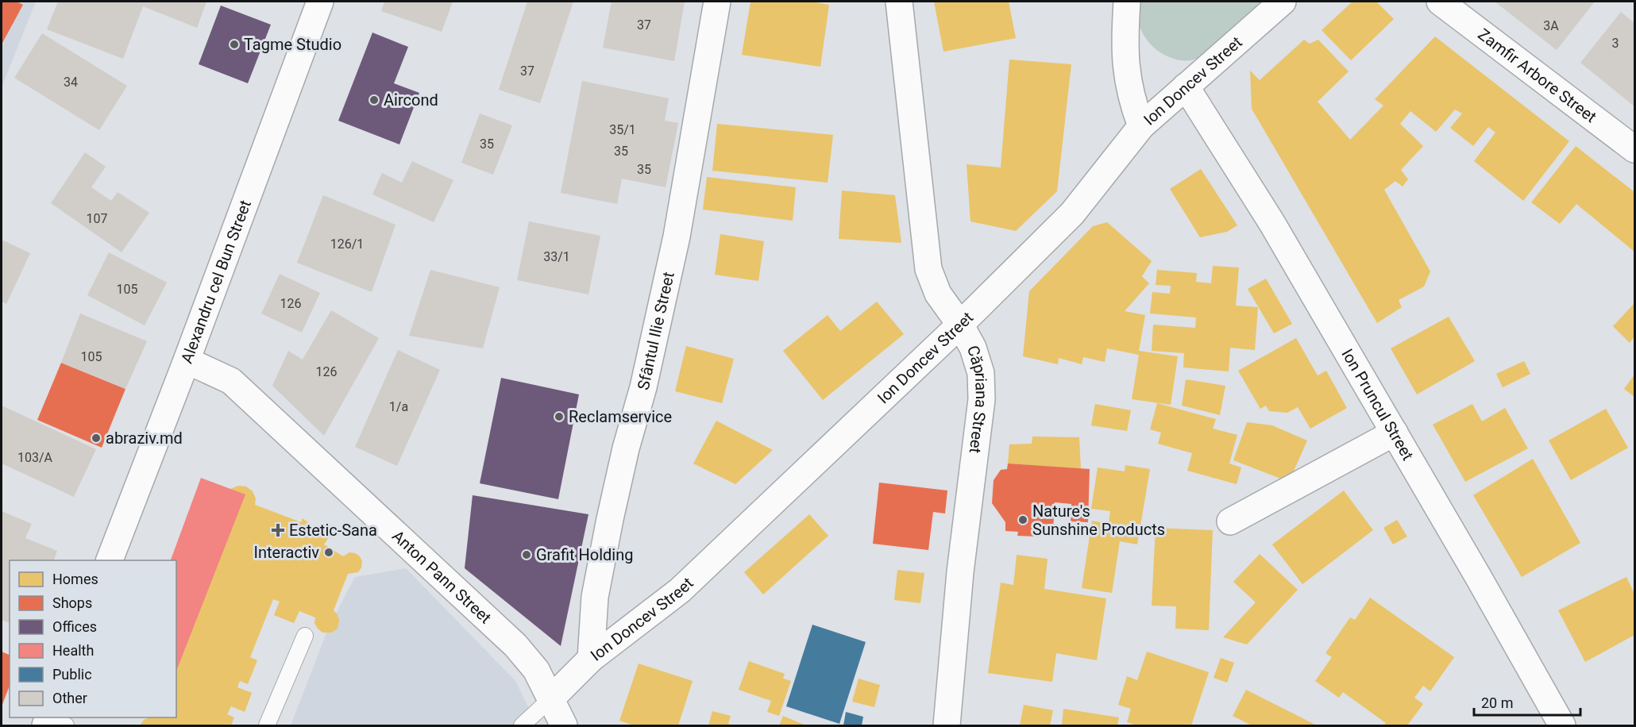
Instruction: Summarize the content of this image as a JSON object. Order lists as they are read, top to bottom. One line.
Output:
{"streets":{"street":["Zamfir Arbore Street","Ion Doncev Street","Alexandru cel Bun Street","Sfântul Ilie Street","Căpriana Street","Ion Pruncul Street","Anton Pann Street"]},"crossings":[["Ion Doncev Street","Sfântul Ilie Street"],["Ion Doncev Street","Căpriana Street"],["Ion Doncev Street","Ion Pruncul Street"],["Ion Doncev Street","Anton Pann Street"],["Alexandru cel Bun Street","Anton Pann Street"]],"places":{"other":["Tagme Studio","Aircond","Reclamservice","abraziv.md","Nature's Sunshine Products","Interactiv","Grafit Holding"],"health":["Estetic-Sana"]},"house_numbers":["37","3A","3","37","34","35/1","35","35","35","107","126/1","33/1","105","126","105","126","1/a","103/A"],"legend":["Homes","Shops","Offices","Health","Public","Other"],"scale_bar":"20 m"}
